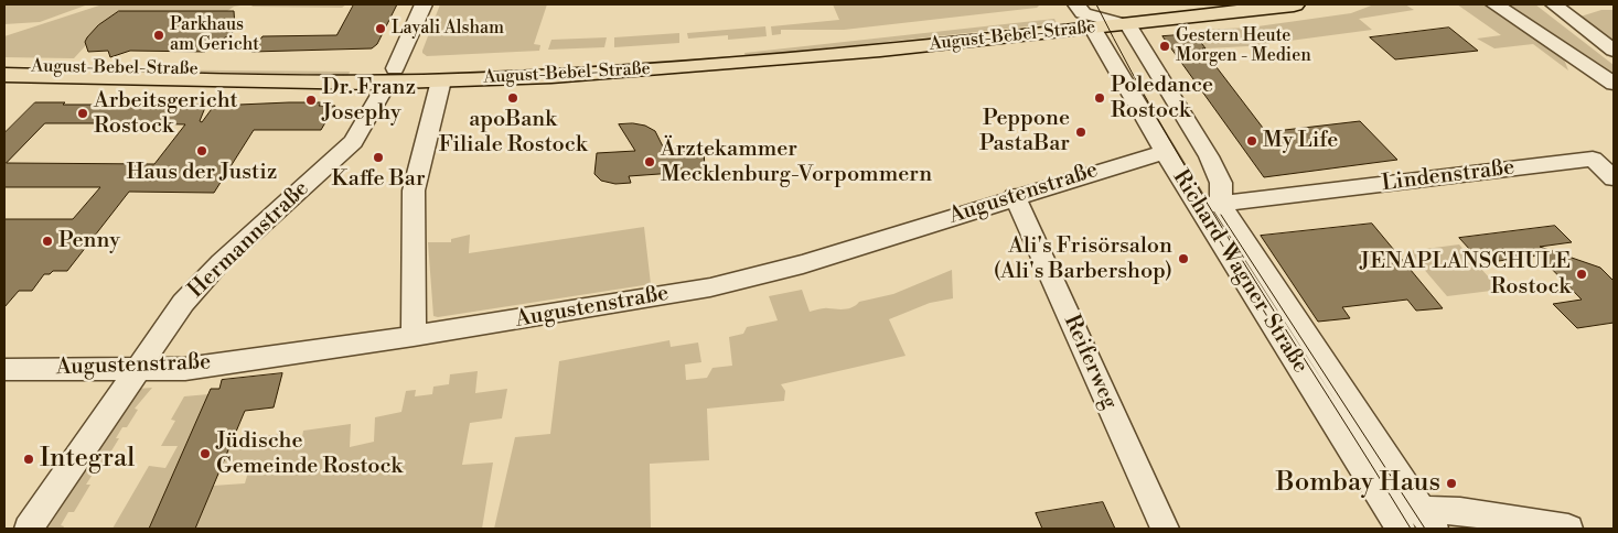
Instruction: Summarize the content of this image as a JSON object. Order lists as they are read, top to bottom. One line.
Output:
{"streets":{"main road":["August-Bebel-Straße"],"street":["Lindenstraße","Augustenstraße","Hermannstraße","Richard-Wagner-Straße","Reiferweg"]},"crossings":[["August-Bebel-Straße","Hermannstraße"],["August-Bebel-Straße","Richard-Wagner-Straße"],["Lindenstraße","Richard-Wagner-Straße"],["Augustenstraße","Hermannstraße"],["Augustenstraße","Richard-Wagner-Straße"],["Augustenstraße","Reiferweg"]],"places":["Layali Alsham","Parkhaus am Gericht","Gestern Heute Morgen - Medien","apoBank Filiale Rostock","Poledance Rostock","Dr. Franz Josephy","Arbeitsgericht Rostock","Peppone PastaBar","My Life","Haus der Justiz","Kaffe Bar","Ärztekammer Mecklenburg-Vorpommern","Penny","Ali's Frisörsalon (Ali's Barbershop)","JENAPLANSCHULE Rostock","Jüdische Gemeinde Rostock","Integral","Bombay Haus"]}
